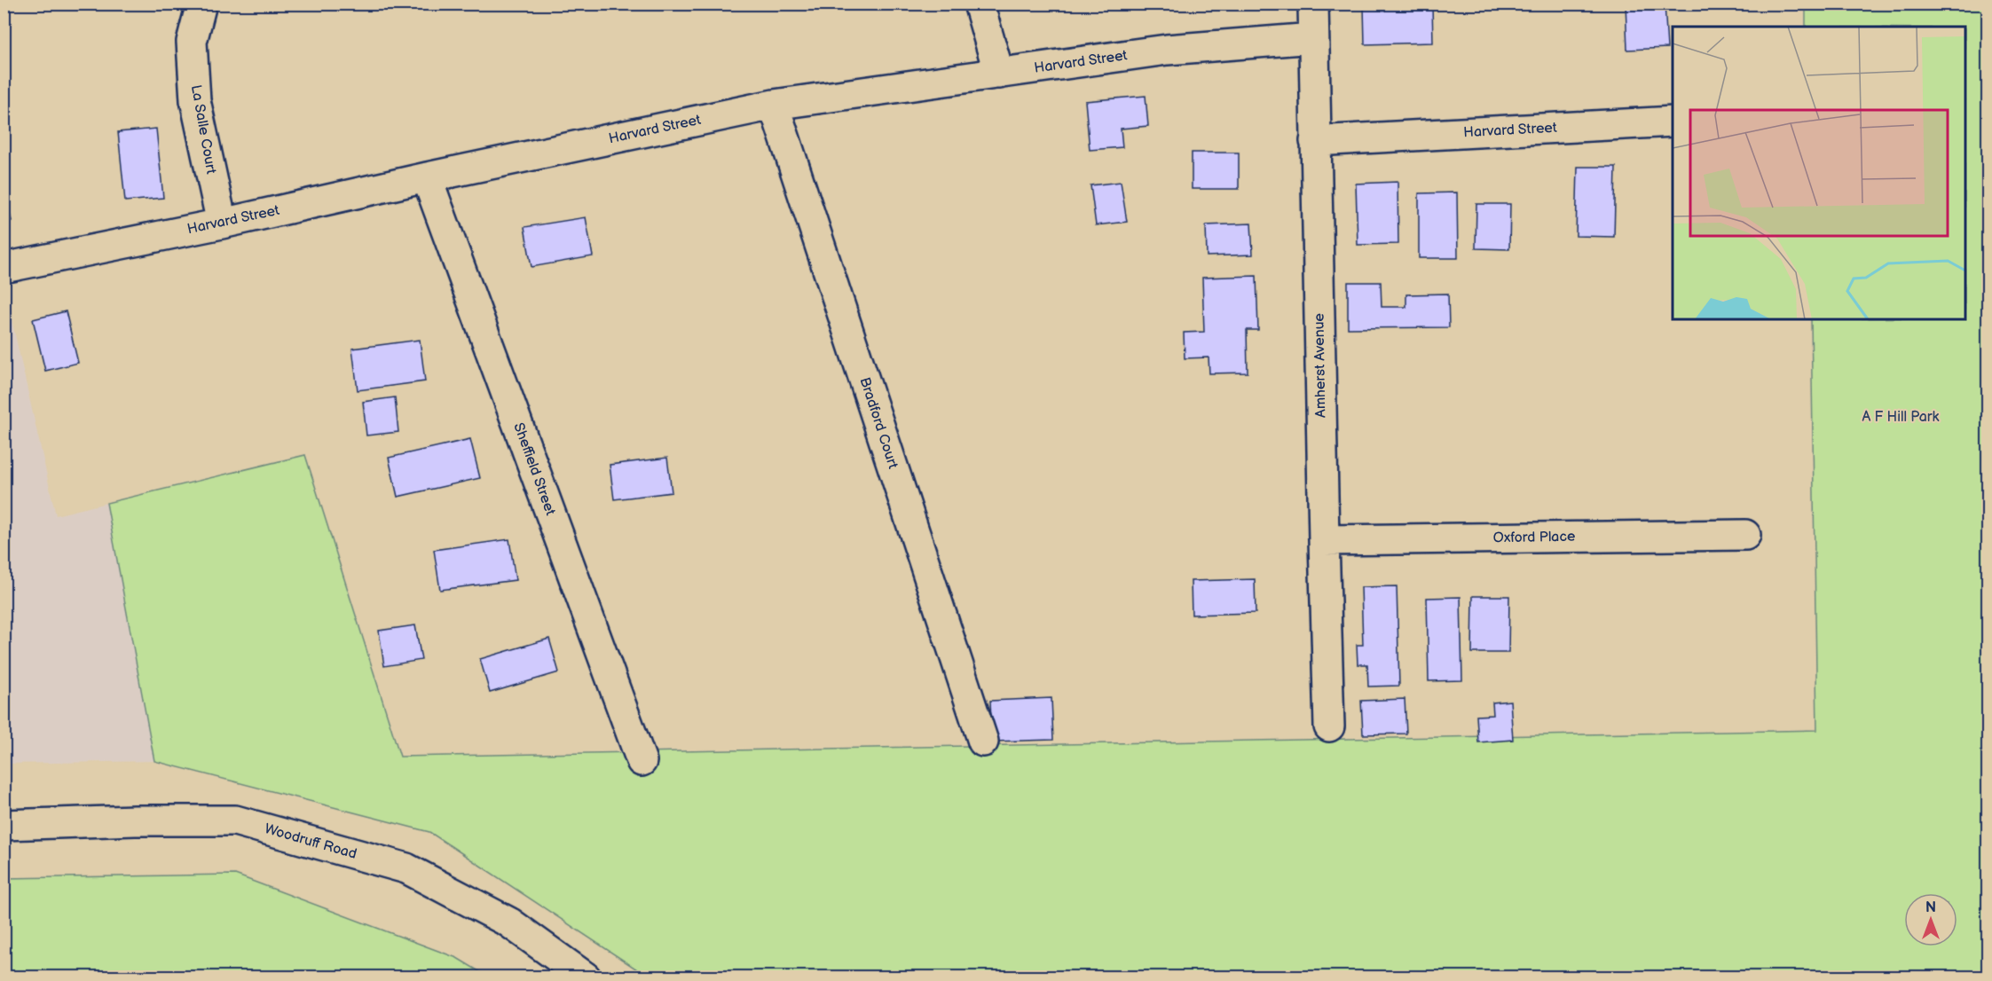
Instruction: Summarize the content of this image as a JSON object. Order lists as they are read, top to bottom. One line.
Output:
{"streets":{"street":["Harvard Street","La Salle Court","Amherst Avenue","Bradford Court","Sheffield Street","Oxford Place","Woodruff Road"]},"crossings":[["Harvard Street","La Salle Court"],["Harvard Street","Amherst Avenue"],["Harvard Street","Bradford Court"],["Harvard Street","Sheffield Street"],["Amherst Avenue","Oxford Place"]],"parks":["A F Hill Park"],"north":"top"}
